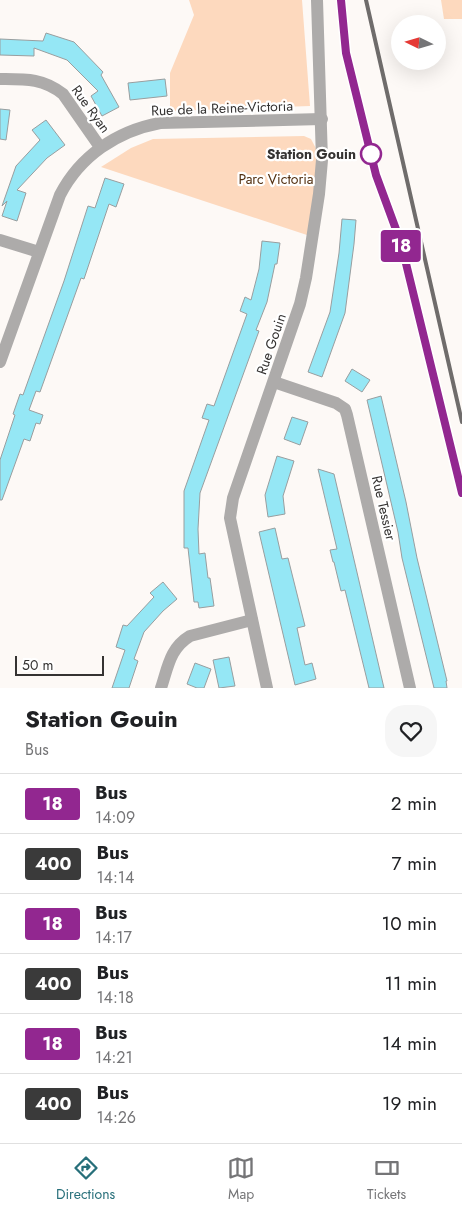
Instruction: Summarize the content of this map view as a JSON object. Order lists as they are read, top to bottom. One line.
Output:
{"streets":{"street":["Rue de la Reine-Victoria","Rue Ryan","Rue Gouin","Rue Tessier"]},"crossings":[["Rue de la Reine-Victoria","Rue Ryan"],["Rue de la Reine-Victoria","Rue Gouin"],["Rue Gouin","Rue Tessier"]],"parks":["Parc Victoria"],"places":["Station Gouin"],"lines":["bus line 18"],"scale_bar":"50 m","north":"left","page":{"on_map":"18","scale":"50 m","heading":["Station Gouin","Bus"],"list":[{"mark":"18","name":"Bus","note":"14:09","value":"2 min"},{"mark":"400","name":"Bus","note":"14:14","value":"7 min"},{"mark":"18","name":"Bus","note":"14:17","value":"10 min"},{"mark":"400","name":"Bus","note":"14:18","value":"11 min"},{"mark":"18","name":"Bus","note":"14:21","value":"14 min"},{"mark":"400","name":"Bus","note":"14:26","value":"19 min"}],"tabs":["Directions","Map","Tickets"]}}
